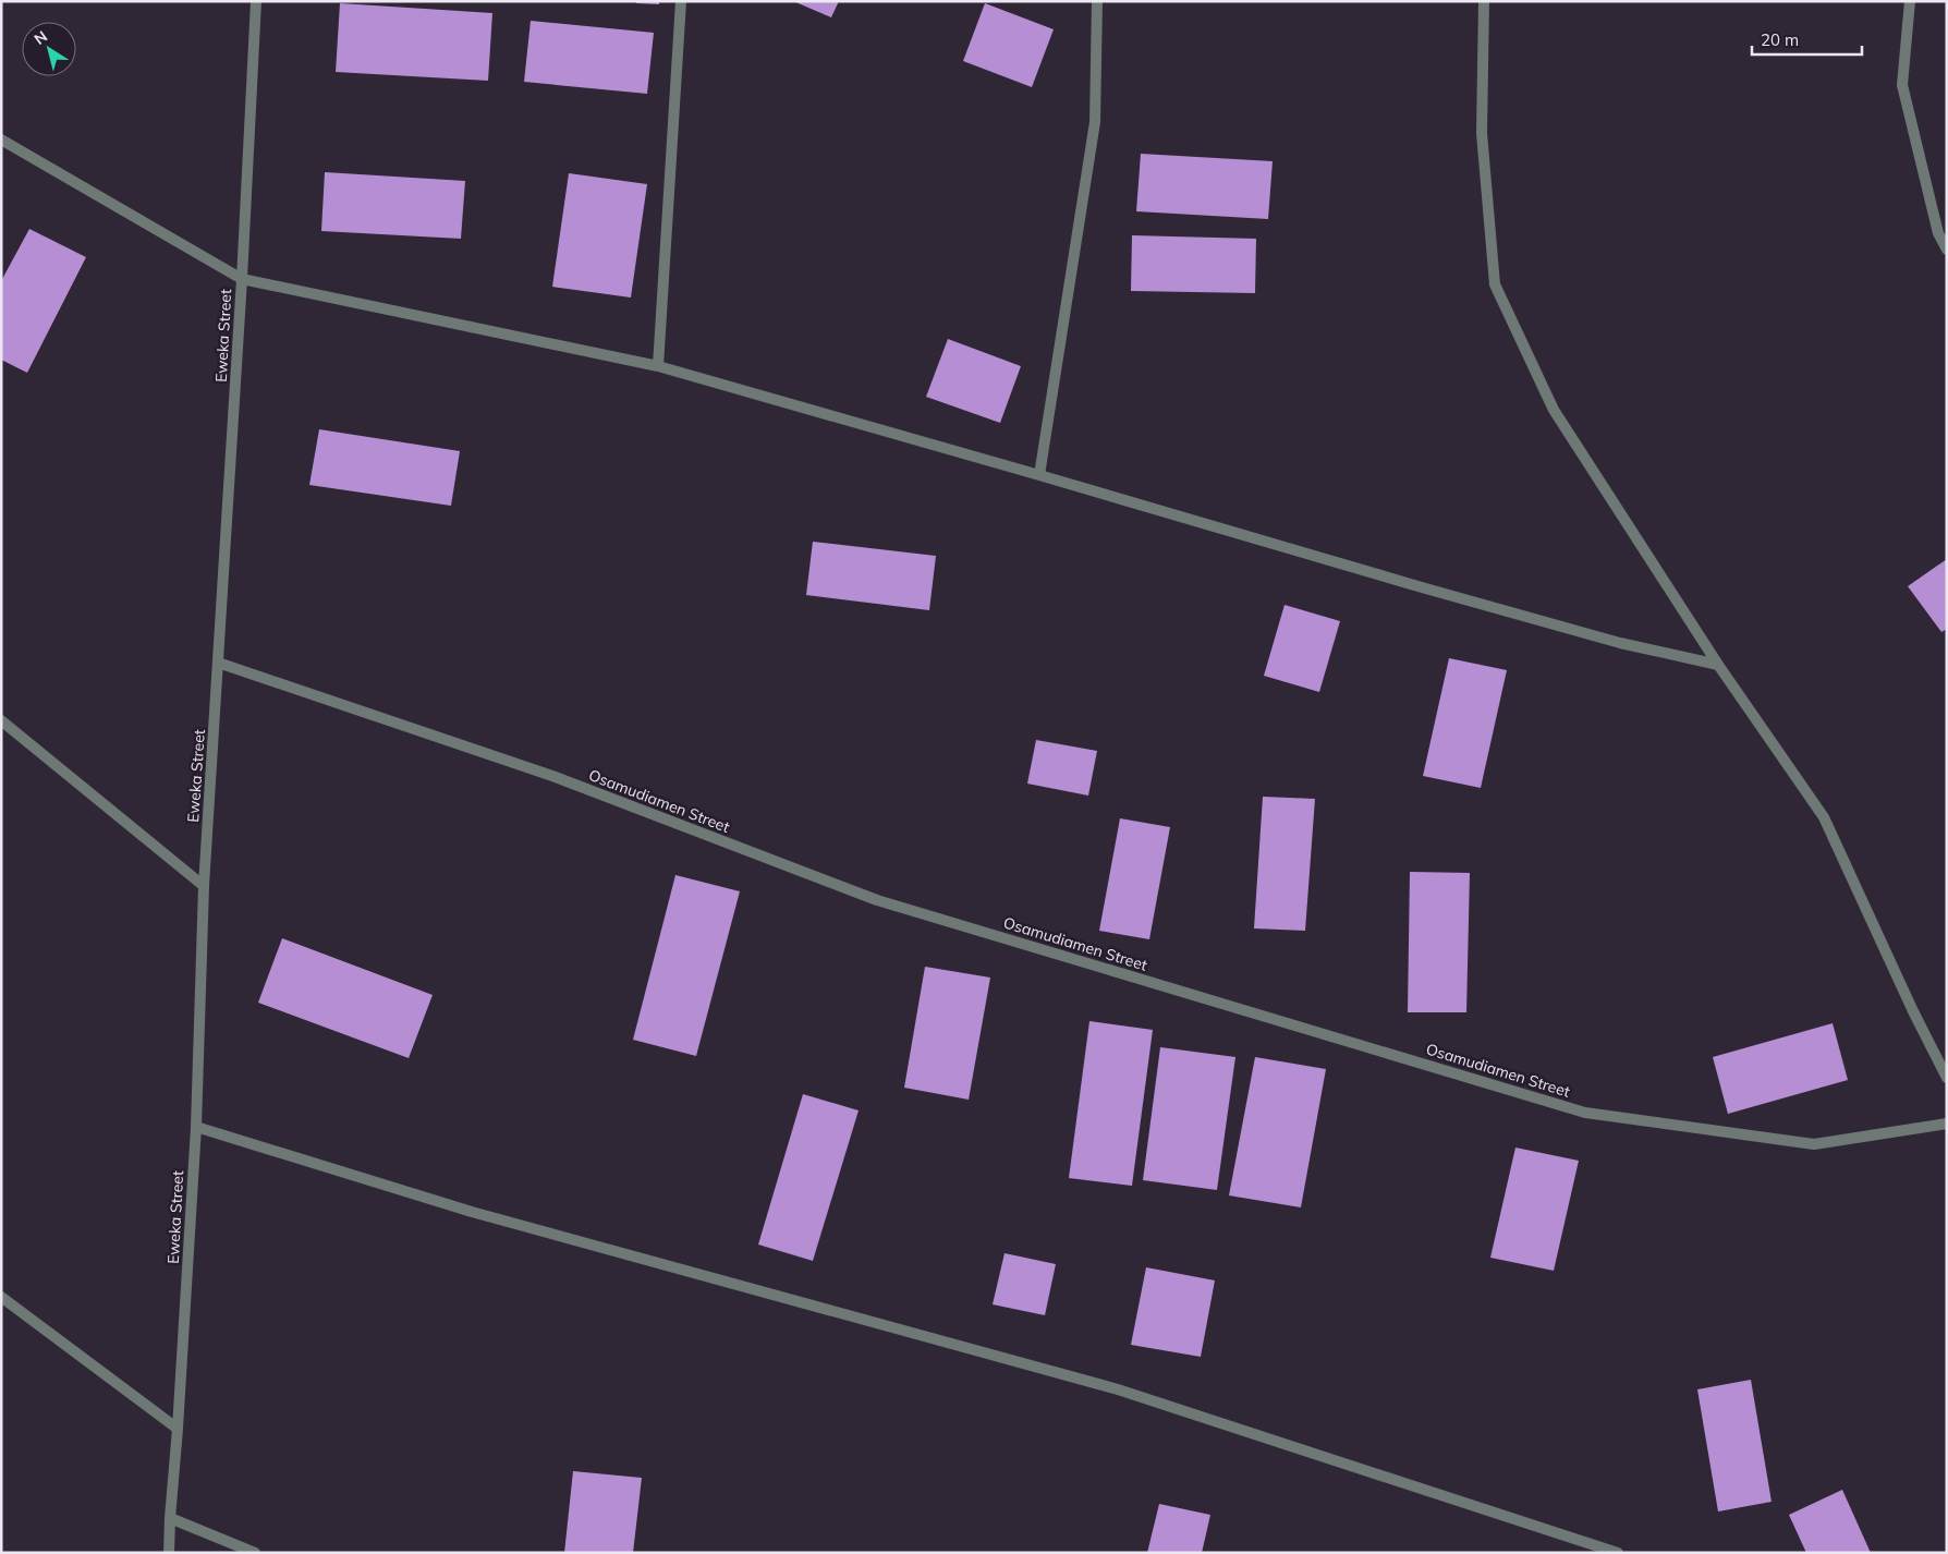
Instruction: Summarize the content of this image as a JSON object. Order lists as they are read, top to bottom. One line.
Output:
{"streets":{"street":["Eweka Street","Osamudiamen Street"]},"crossings":[["Eweka Street","Osamudiamen Street"]],"scale_bar":"20 m","north":"top left"}
